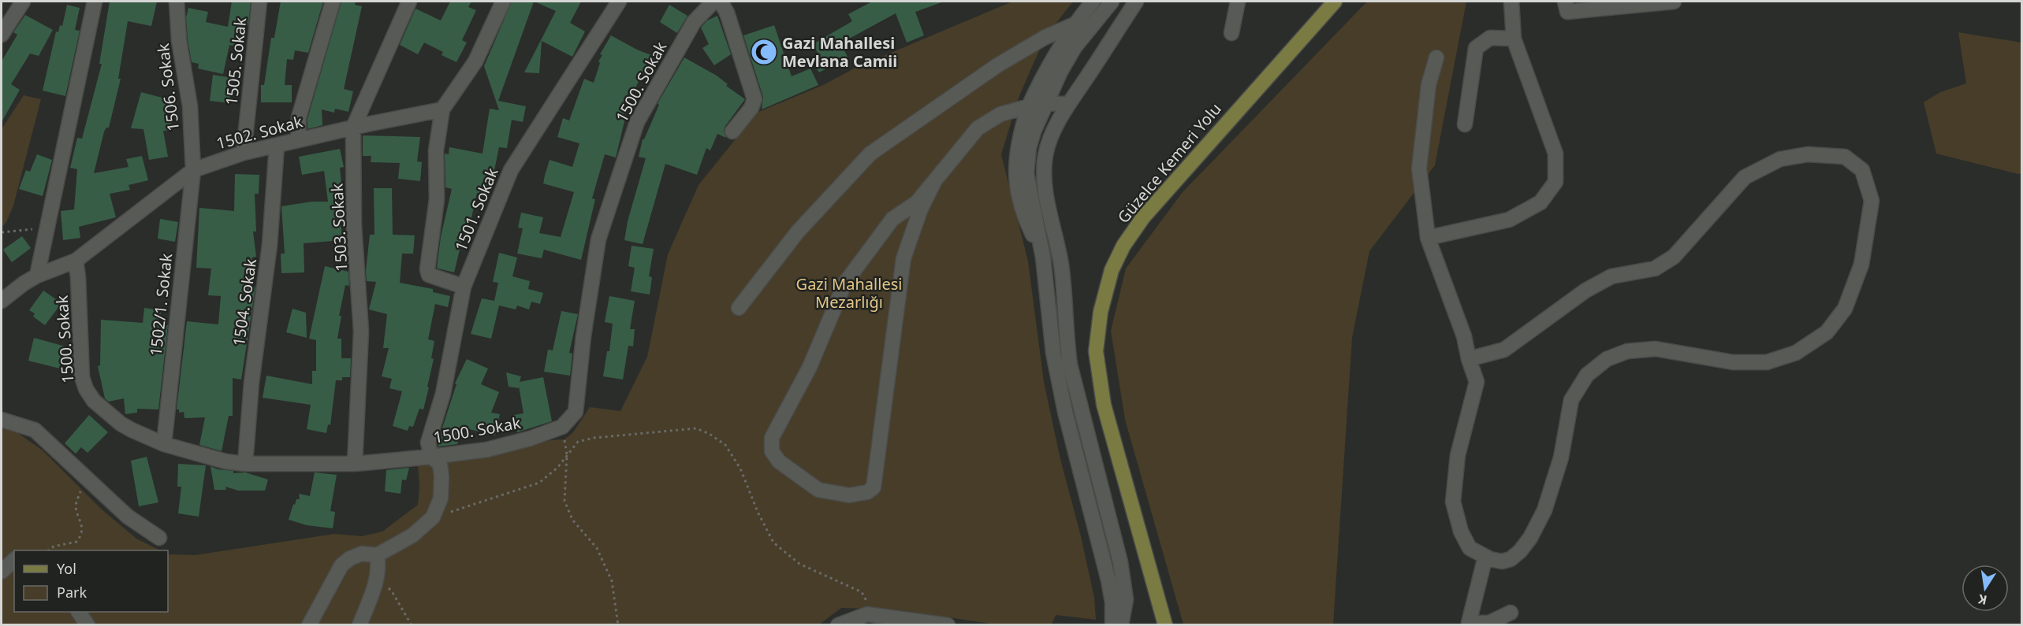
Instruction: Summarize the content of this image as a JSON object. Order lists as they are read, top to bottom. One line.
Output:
{"streets":{"main road":["Güzelce Kemeri Yolu"],"street":["1505. Sokak","1500. Sokak","1506. Sokak","1502. Sokak","1501. Sokak","1503. Sokak","1504. Sokak","1502/1. Sokak"]},"crossings":[["1505. Sokak","1502. Sokak"],["1500. Sokak","1502. Sokak"],["1500. Sokak","1501. Sokak"],["1500. Sokak","1503. Sokak"],["1500. Sokak","1504. Sokak"],["1500. Sokak","1502/1. Sokak"],["1506. Sokak","1502. Sokak"],["1506. Sokak","1502/1. Sokak"],["1502. Sokak","1503. Sokak"],["1502. Sokak","1504. Sokak"],["1502. Sokak","1502/1. Sokak"]],"parks":["Gazi Mahallesi Mezarlığı"],"places":{"mosque":["Gazi Mahallesi Mevlana Camii"]},"legend":["Yol","Park"],"north":"bottom"}
